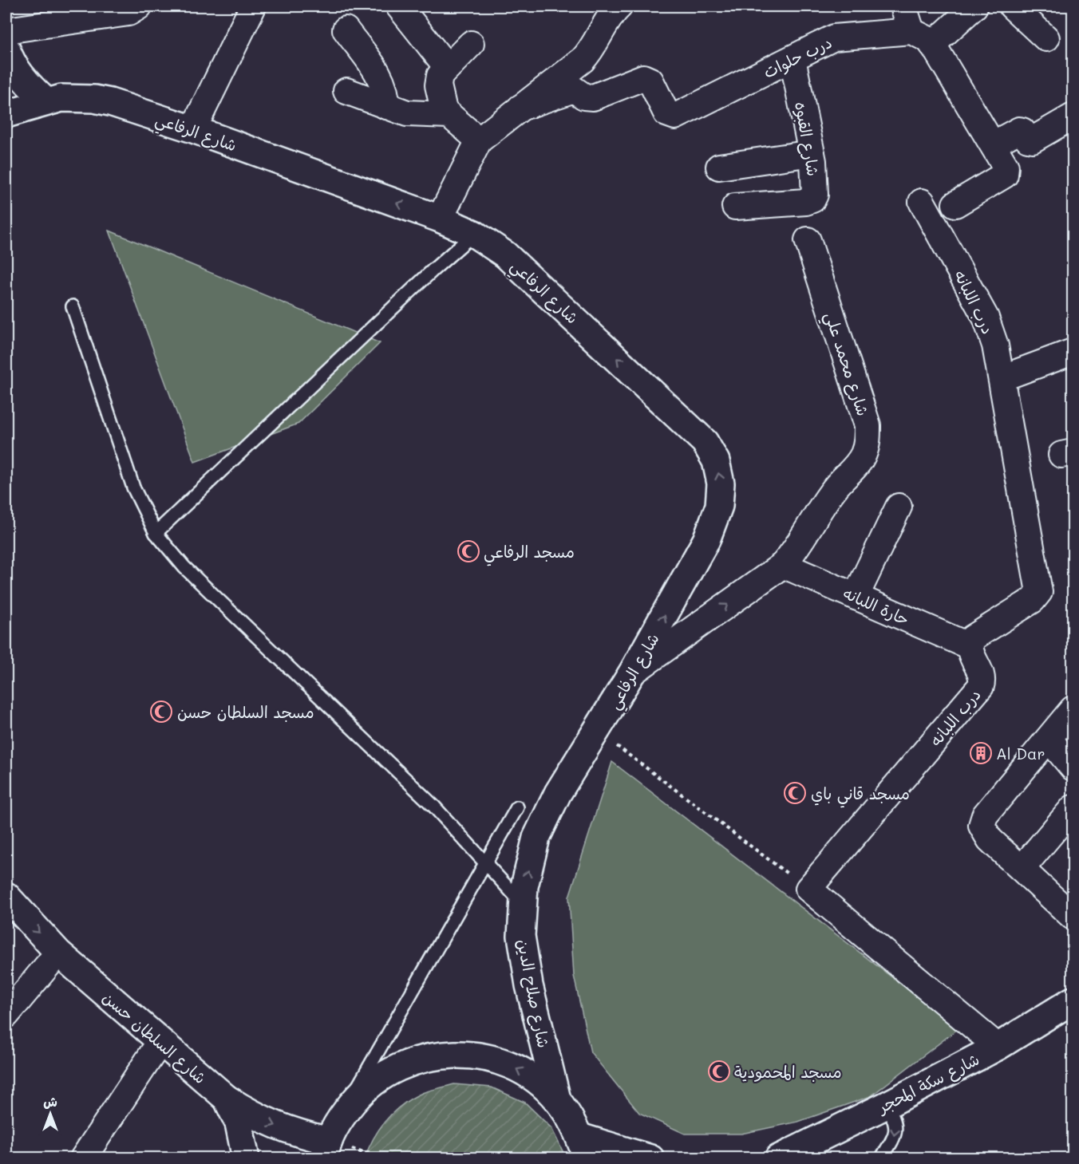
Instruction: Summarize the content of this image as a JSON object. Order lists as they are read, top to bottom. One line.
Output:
{"streets":{"main road":["شارع الرفاعي","شارع صلاح الدين","شارع السلطان حسن","شارع سكة المحجر"],"street":["درب حلوات","شارع القبوه","درب اللبانه","شارع محمد علي","حارة اللبانه"]},"crossings":[["درب حلوات","شارع القبوه"],["شارع الرفاعي","شارع محمد علي"],["شارع الرفاعي","شارع صلاح الدين"],["درب اللبانه","حارة اللبانه"],["شارع محمد علي","حارة اللبانه"]],"one_way":["شارع الرفاعي","شارع صلاح الدين","شارع السلطان حسن"],"places":{"mosque":["مسجد الرفاعي","مسجد السلطان حسن","مسجد قاني باي","مسجد المحمودية"],"building":["Al Dar"]},"north":"top"}
